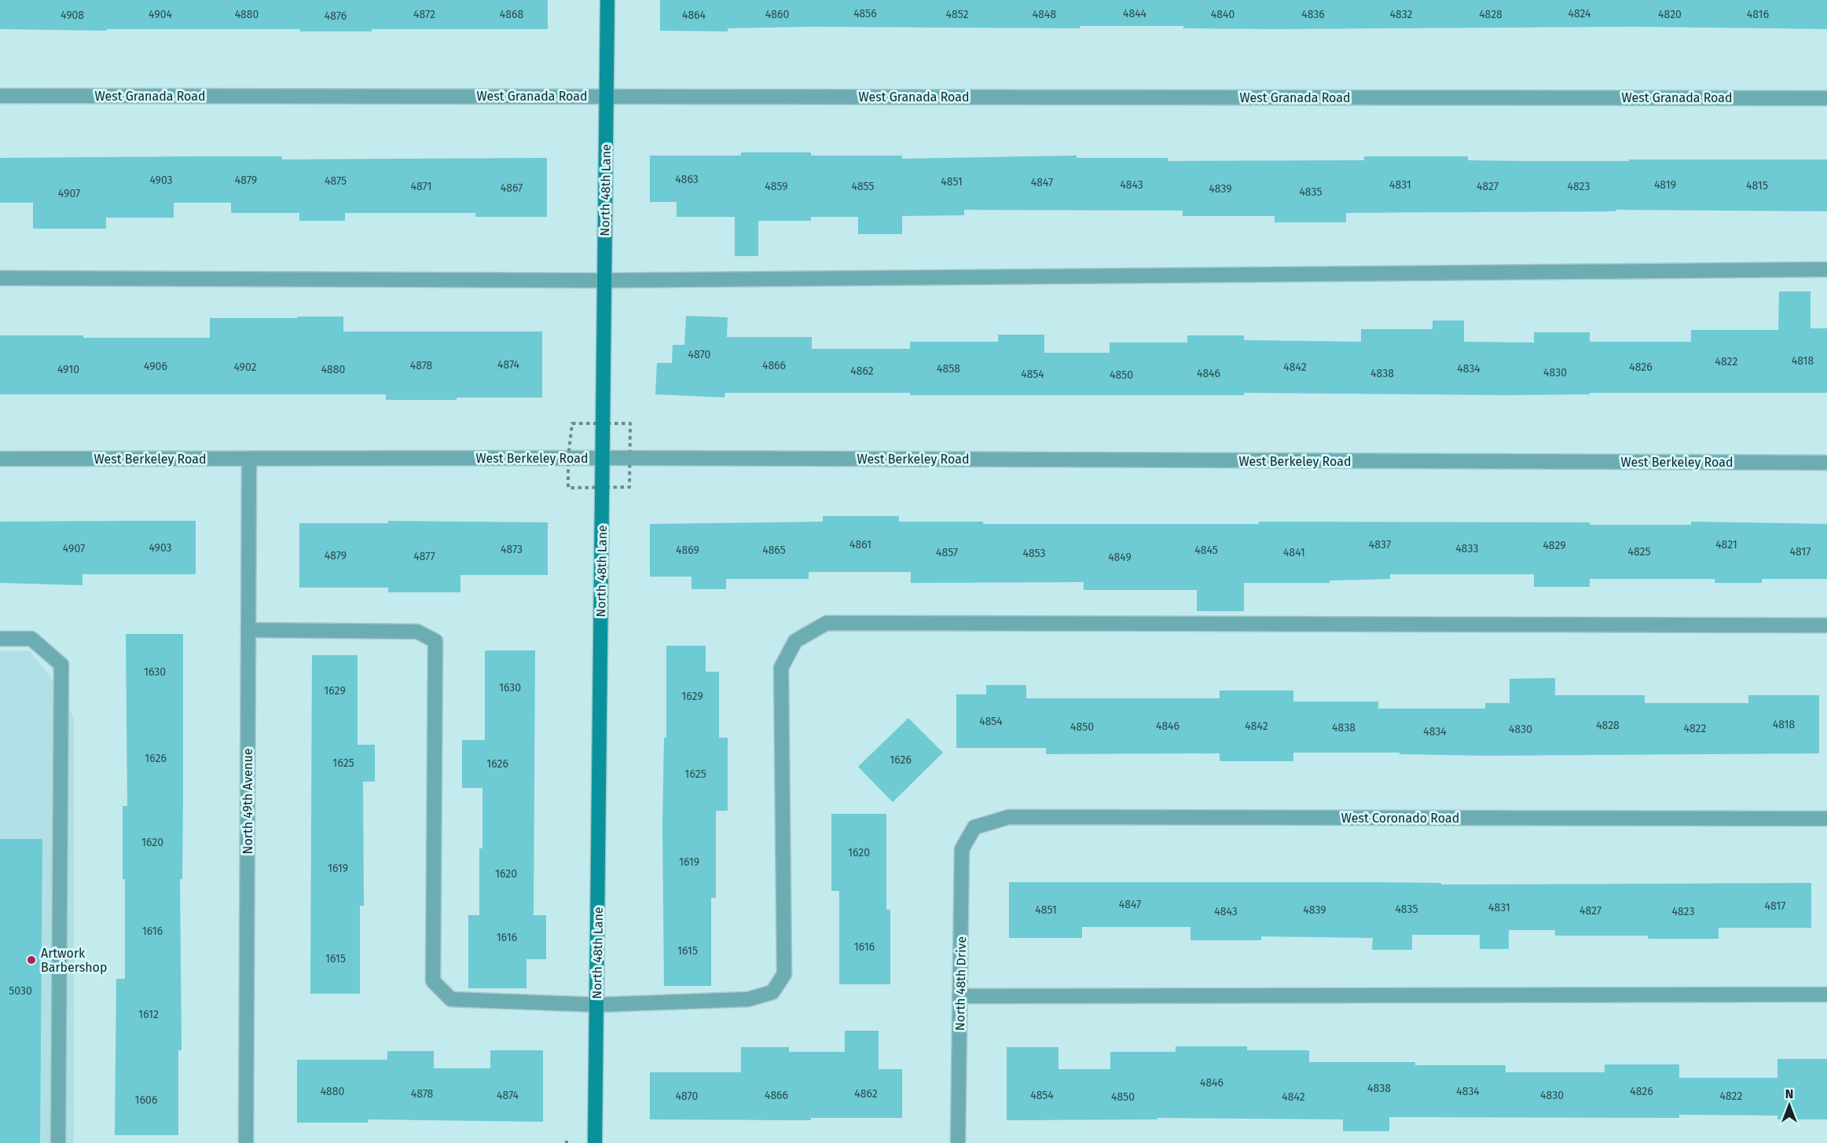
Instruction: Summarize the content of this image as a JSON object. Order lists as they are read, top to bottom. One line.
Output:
{"streets":{"street":["West Granada Road","North 48th Lane","West Berkeley Road","North 49th Avenue","West Coronado Road","North 48th Drive"]},"crossings":[["West Granada Road","North 48th Lane"],["North 48th Lane","West Berkeley Road"],["West Berkeley Road","North 49th Avenue"],["West Coronado Road","North 48th Drive"]],"places":["Artwork Barbershop"],"house_numbers":["4856","4844","4824","4904","4880","4872","4868","4860","4852","4848","4840","4836","4832","4828","4820","4816","4908","4864","4876","4863","4903","4879","4875","4851","4847","4843","4831","4819","4815","4871","4859","4855","4827","4823","4867","4839","4835","4907","4870","4818","4822","4874","4878","4866","4906","4902","4842","4826","4858","4834","4910","4880","4862","4830","4846","4838","4854","4850","4861","4837","4821","4829","4903","4907","4833","4873","4869","4865","4845","4825","4817","4857","4841","4853","4879","4877","4849","1630","1630","1629","1629","4854","4818","4828","4846","4842","4850","4838","4822","4830","4834","1626","1626","1625","1626","1625","1620","1620","1619","1619","1620","4847","4817","4831","4835","4851","4839","4827","4843","4823","1616","1616","1616","1615","1615","5030","1612","4846","4838","4880","4834","4826","4878","4862","4874","4866","4854","4830","4870","4822","4850","4842","1606"],"north":"top"}
